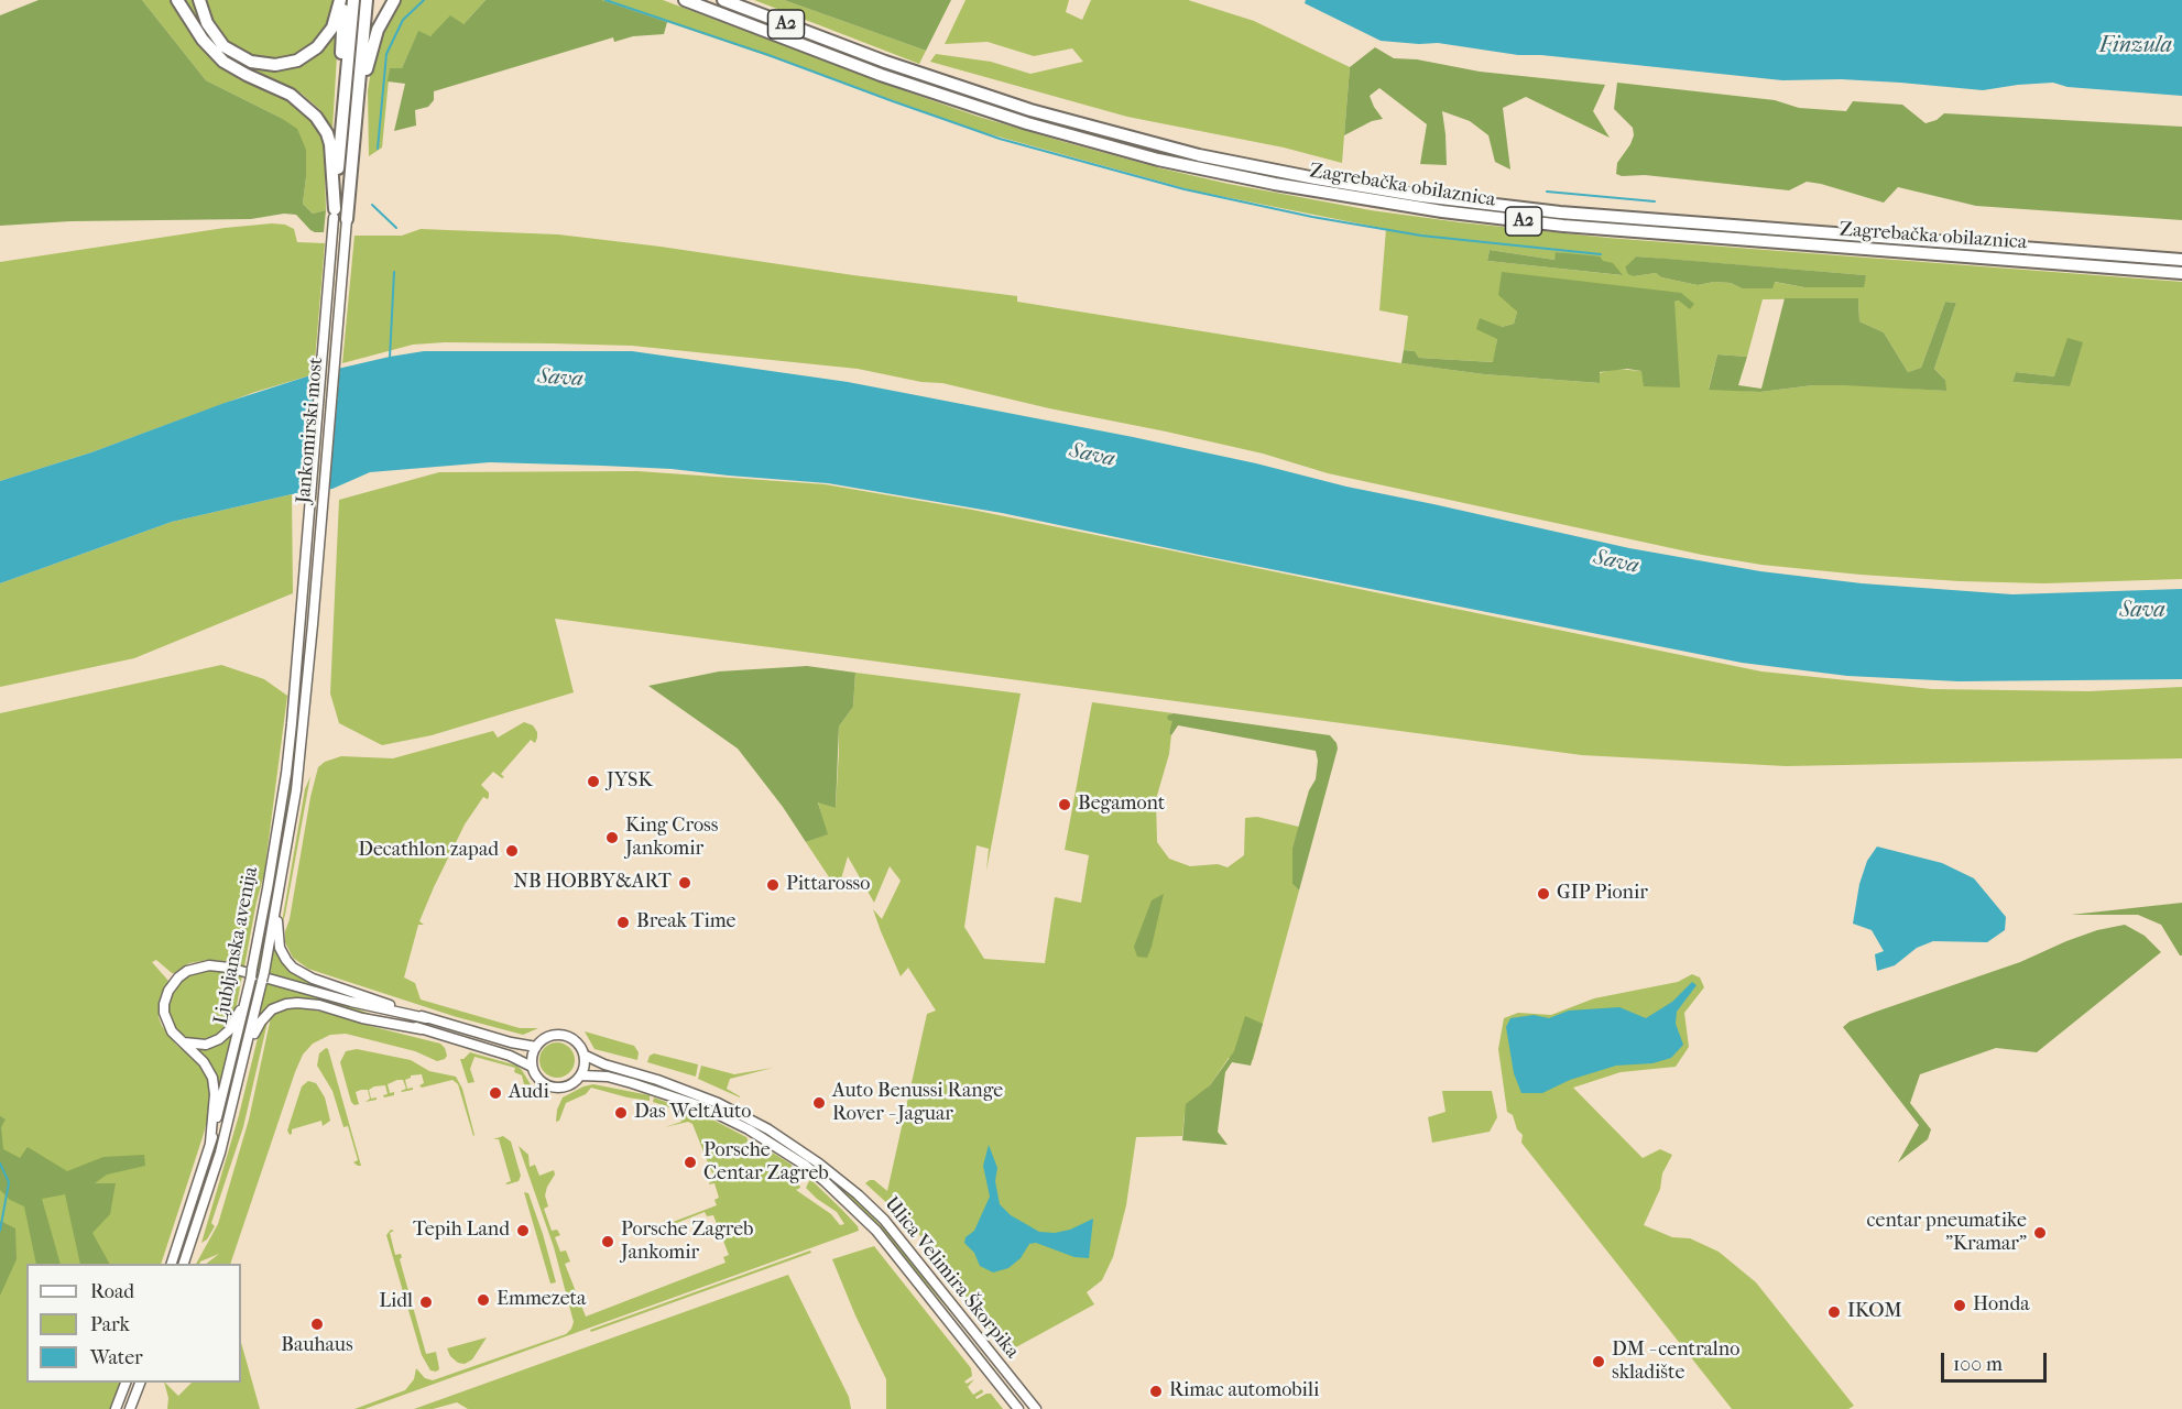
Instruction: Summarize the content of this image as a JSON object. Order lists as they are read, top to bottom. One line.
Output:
{"streets":{"highway":["A2","Zagrebačka obilaznica"],"main road":["Jankomirski most","Ljubljanska avenija","Ulica Velimira Škorpika"]},"crossings":[["Jankomirski most","Ljubljanska avenija"]],"water":["Finzula","Sava"],"places":["JYSK","Begamont","King Cross Jankomir","Decathlon zapad","NB HOBBY&ART","Pittarosso","GIP Pionir","Break Time","Audi","Auto Benussi Range Rover - Jaguar","Das WeltAuto","Porsche Centar Zagreb","Tepih Land","centar pneumatike \"Kramar\"","Porsche Zagreb Jankomir","Emmezeta","Lidl","Honda","IKOM","Bauhaus","DM - centralno skladište","Rimac automobili"],"legend":["Road","Park","Water"],"scale_bar":"100 m"}
